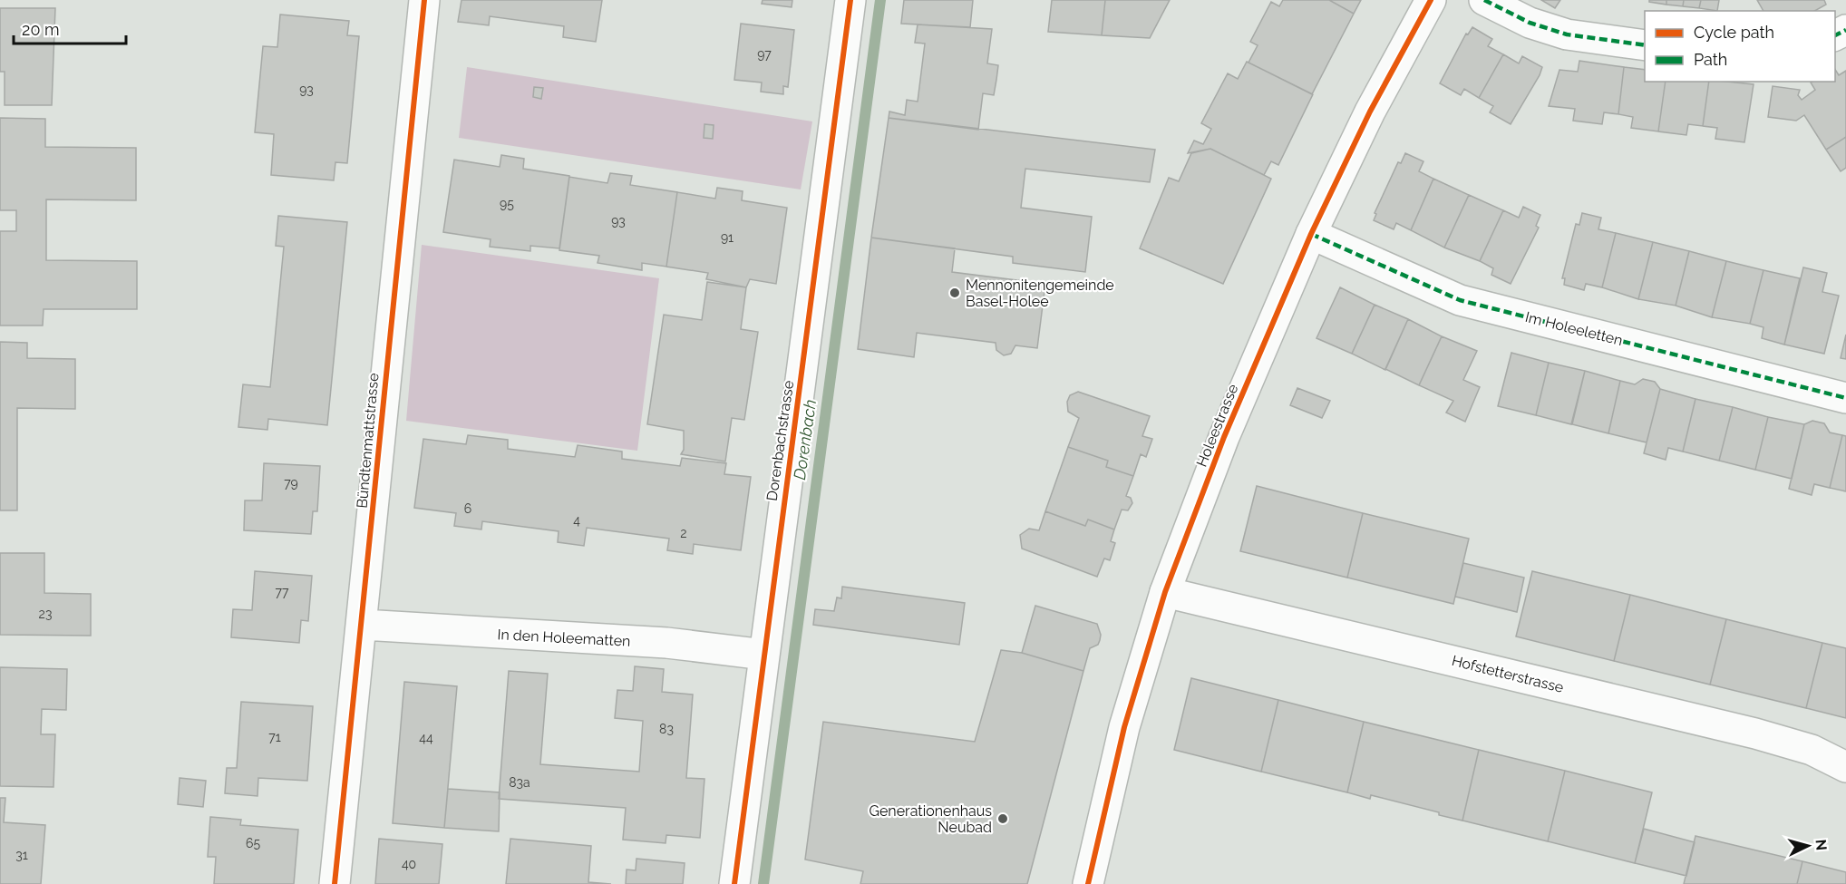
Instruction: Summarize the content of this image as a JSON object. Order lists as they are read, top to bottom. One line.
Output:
{"streets":{"street":["Im Holeeletten","Holeestrasse","Bündtenmattstrasse","Dorenbachstrasse","In den Holeematten","Hofstetterstrasse"]},"crossings":[["Im Holeeletten","Holeestrasse"],["Holeestrasse","Hofstetterstrasse"],["Bündtenmattstrasse","In den Holeematten"],["Dorenbachstrasse","In den Holeematten"]],"water":["Dorenbach"],"places":["Mennonitengemeinde Basel-Holee","Generationenhaus Neubad"],"house_numbers":["97","93","95","93","91","79","6","4","2","77","23","83","71","44","83a","65","31","40"],"legend":["Cycle path","Path"],"scale_bar":"20 m","north":"right"}
